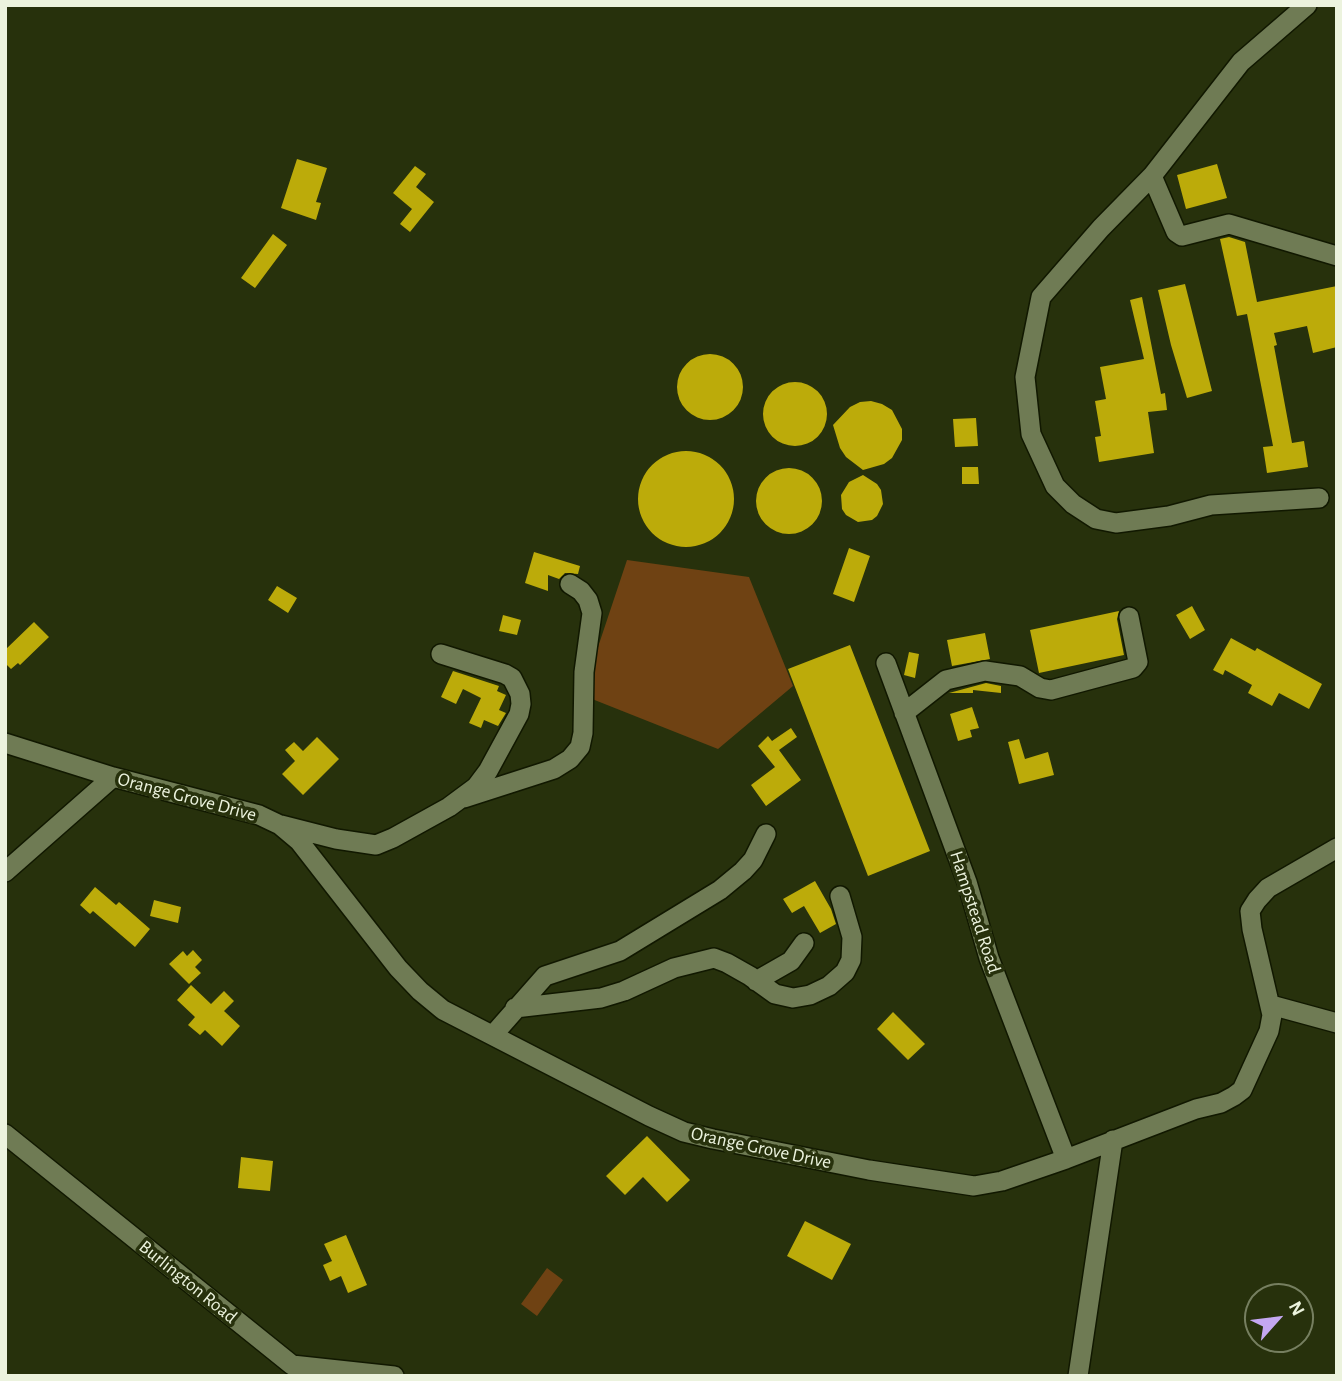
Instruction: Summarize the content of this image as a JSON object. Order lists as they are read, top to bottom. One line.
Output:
{"streets":{"street":["Orange Grove Drive","Hampstead Road","Burlington Road"]},"crossings":[["Orange Grove Drive","Hampstead Road"]],"north":"top right"}
